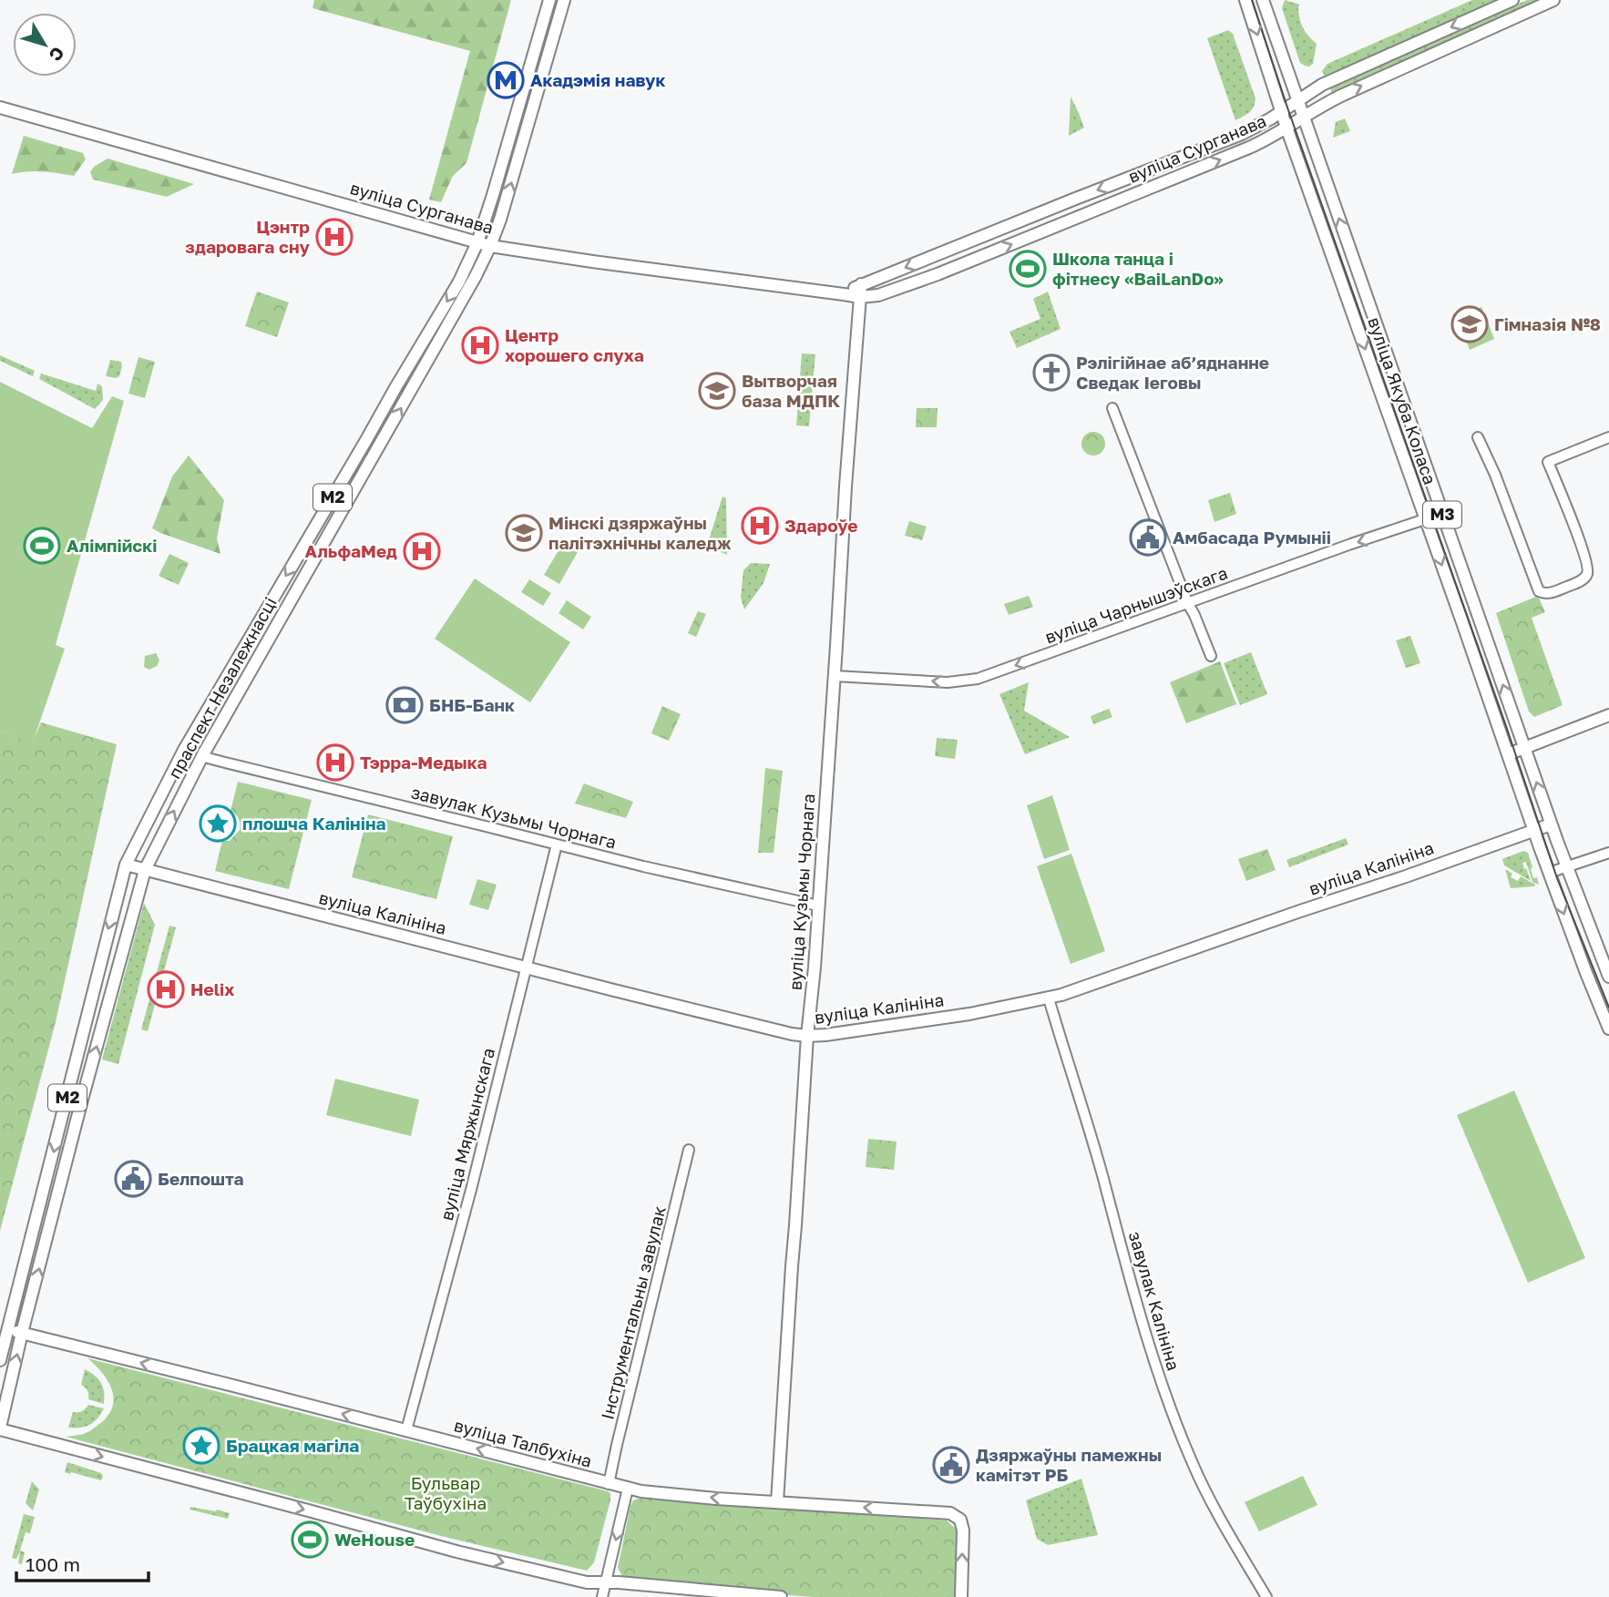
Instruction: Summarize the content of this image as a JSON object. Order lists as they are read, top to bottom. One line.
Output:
{"streets":{"main road":["вуліца Сурганава","вуліца Якуба Коласа","М2","М3","праспект Незалежнасці","вуліца Калініна","вуліца Кузьмы Чорнага","вуліца Талбухіна"],"street":["вуліца Чарнышэўскага","завулак Кузьмы Чорнага","вуліца Мяржынскага","завулак Калініна","Інструментальны завулак"]},"crossings":[["вуліца Сурганава","вуліца Якуба Коласа"],["вуліца Сурганава","праспект Незалежнасці"],["вуліца Сурганава","вуліца Кузьмы Чорнага"],["вуліца Якуба Коласа","вуліца Чарнышэўскага"],["вуліца Якуба Коласа","вуліца Калініна"],["вуліца Чарнышэўскага","вуліца Кузьмы Чорнага"],["праспект Незалежнасці","завулак Кузьмы Чорнага"],["праспект Незалежнасці","вуліца Калініна"],["праспект Незалежнасці","вуліца Талбухіна"],["завулак Кузьмы Чорнага","вуліца Кузьмы Чорнага"],["завулак Кузьмы Чорнага","вуліца Мяржынскага"],["вуліца Калініна","вуліца Кузьмы Чорнага"],["вуліца Калініна","вуліца Мяржынскага"],["вуліца Калініна","завулак Калініна"],["вуліца Кузьмы Чорнага","вуліца Талбухіна"],["вуліца Мяржынскага","вуліца Талбухіна"],["Інструментальны завулак","вуліца Талбухіна"]],"one_way":["вуліца Чарнышэўскага"],"parks":["Бульвар Таўбухіна"],"places":{"metro station":["Акадэмія навук"],"hospital":["Цэнтр здаровага сну","Центр хорошего слуха","Здароўе","АльфаМед","Тэрра-Медыка","Helix"],"sports":["Школа танца і фітнесу «BaiLanDo»","Алімпійскі","WeHouse"],"school or university":["Гімназія №8","Вытворчая база МДПК","Мінскі дзяржаўны палітэхнічны каледж"],"church":["Рэлігійнае абʼяднанне Сведак Іеговы"],"public building":["Амбасада Румыніі","Белпошта","Дзяржаўны памежны камітэт РБ"],"bank":["БНБ-Банк"],"place":["плошча Калініна","Брацкая магіла"]},"scale_bar":"100 m","north":"bottom right"}
